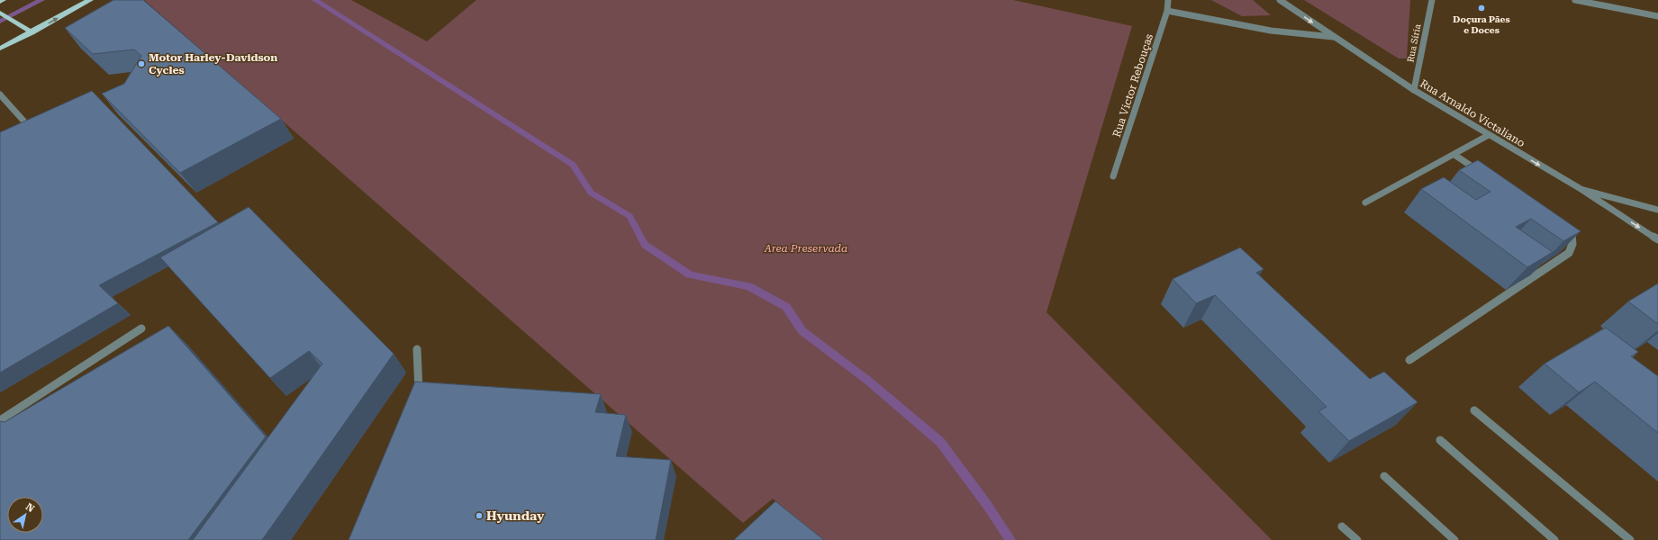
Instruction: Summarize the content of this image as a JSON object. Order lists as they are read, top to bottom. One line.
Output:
{"streets":{"street":["Rua Síria","Rua Victor Rebouças","Rua Arnaldo Victaliano"]},"crossings":[["Rua Síria","Rua Arnaldo Victaliano"]],"parks":["Area Preservada"],"places":["Doçura Pães e Doces","Motor Harley-Davidson Cycles","Hyunday"],"north":"top right"}
